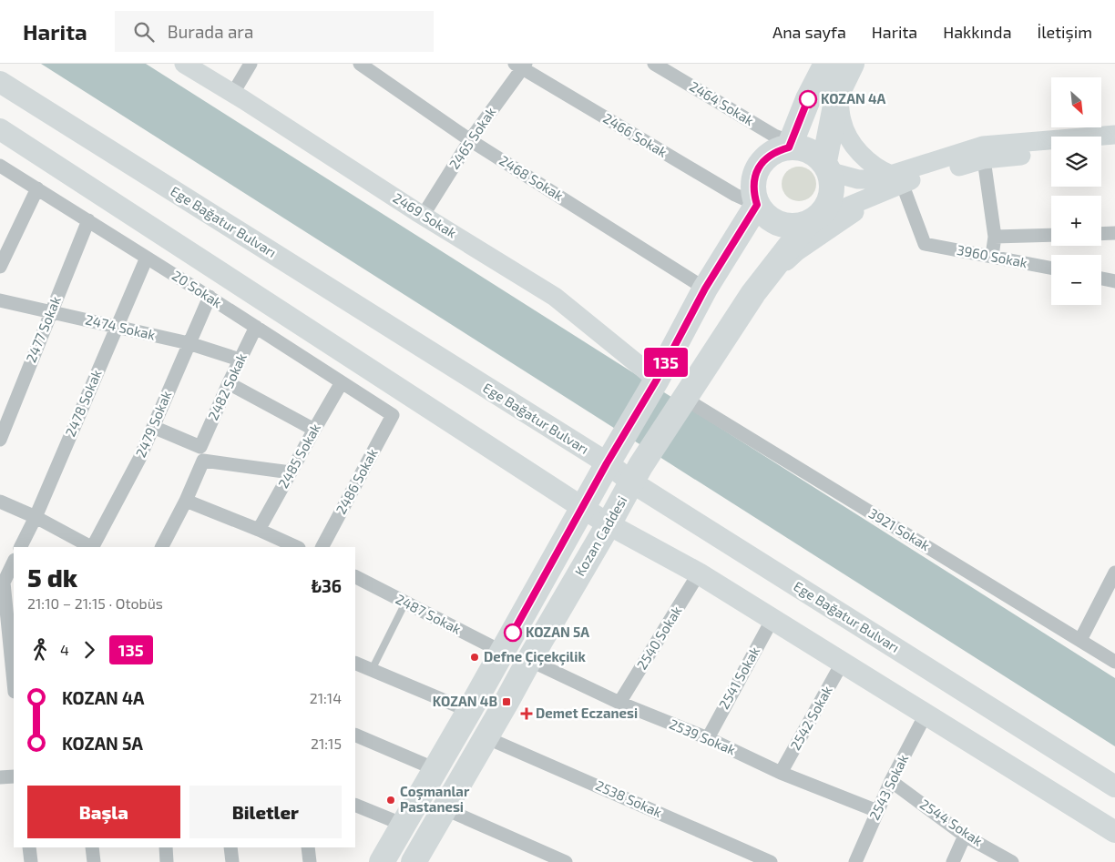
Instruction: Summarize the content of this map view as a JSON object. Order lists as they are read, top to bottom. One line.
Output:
{"streets":{"highway":["Kozan Caddesi"],"main road":["2469 Sokak","Ege Bağatur Bulvarı"],"street":["2464 Sokak","2466 Sokak","2465 Sokak","2468 Sokak","3960 Sokak","20 Sokak","2474 Sokak","2477 Sokak","2482 Sokak","2478 Sokak","2479 Sokak","2485 Sokak","2486 Sokak","3921 Sokak","2487 Sokak","2540 Sokak","2541 Sokak","2542 Sokak","2539 Sokak","2543 Sokak","2538 Sokak","2544 Sokak"]},"crossings":[["2464 Sokak","2466 Sokak"],["2464 Sokak","Kozan Caddesi"],["2466 Sokak","2465 Sokak"],["2466 Sokak","Kozan Caddesi"],["2465 Sokak","2468 Sokak"],["2465 Sokak","2469 Sokak"],["Ege Bağatur Bulvarı","Kozan Caddesi"],["20 Sokak","2477 Sokak"],["20 Sokak","2482 Sokak"],["20 Sokak","2478 Sokak"],["20 Sokak","2479 Sokak"],["20 Sokak","2485 Sokak"],["20 Sokak","2486 Sokak"],["2474 Sokak","2477 Sokak"],["2474 Sokak","2482 Sokak"],["2474 Sokak","2478 Sokak"],["2474 Sokak","2479 Sokak"],["2482 Sokak","2479 Sokak"],["3921 Sokak","Kozan Caddesi"],["Kozan Caddesi","2539 Sokak"],["Kozan Caddesi","2538 Sokak"],["2540 Sokak","2539 Sokak"],["2541 Sokak","2539 Sokak"],["2542 Sokak","2539 Sokak"],["2539 Sokak","2543 Sokak"],["2543 Sokak","2544 Sokak"]],"places":{"other":["KOZAN 4A","KOZAN 5A","Defne Çiçekçilik","Coşmanlar Pastanesi"],"transit":["KOZAN 4B"],"health":["Demet Eczanesi"]},"lines":["bus line 135"],"north":"bottom right","page":{"header":"Harita","search":"Burada ara","nav":["Ana sayfa","Harita","Hakkında","İletişim"],"on_map":"135","map_buttons":["+","−"],"heading":["5 dk","21:10 – 21:15 · Otobüs","₺36"],"legs":["4","135"],"list":[{"name":"KOZAN 4A","value":"21:14"},{"name":"KOZAN 5A","value":"21:15"}],"buttons":["Başla","Biletler"]}}
